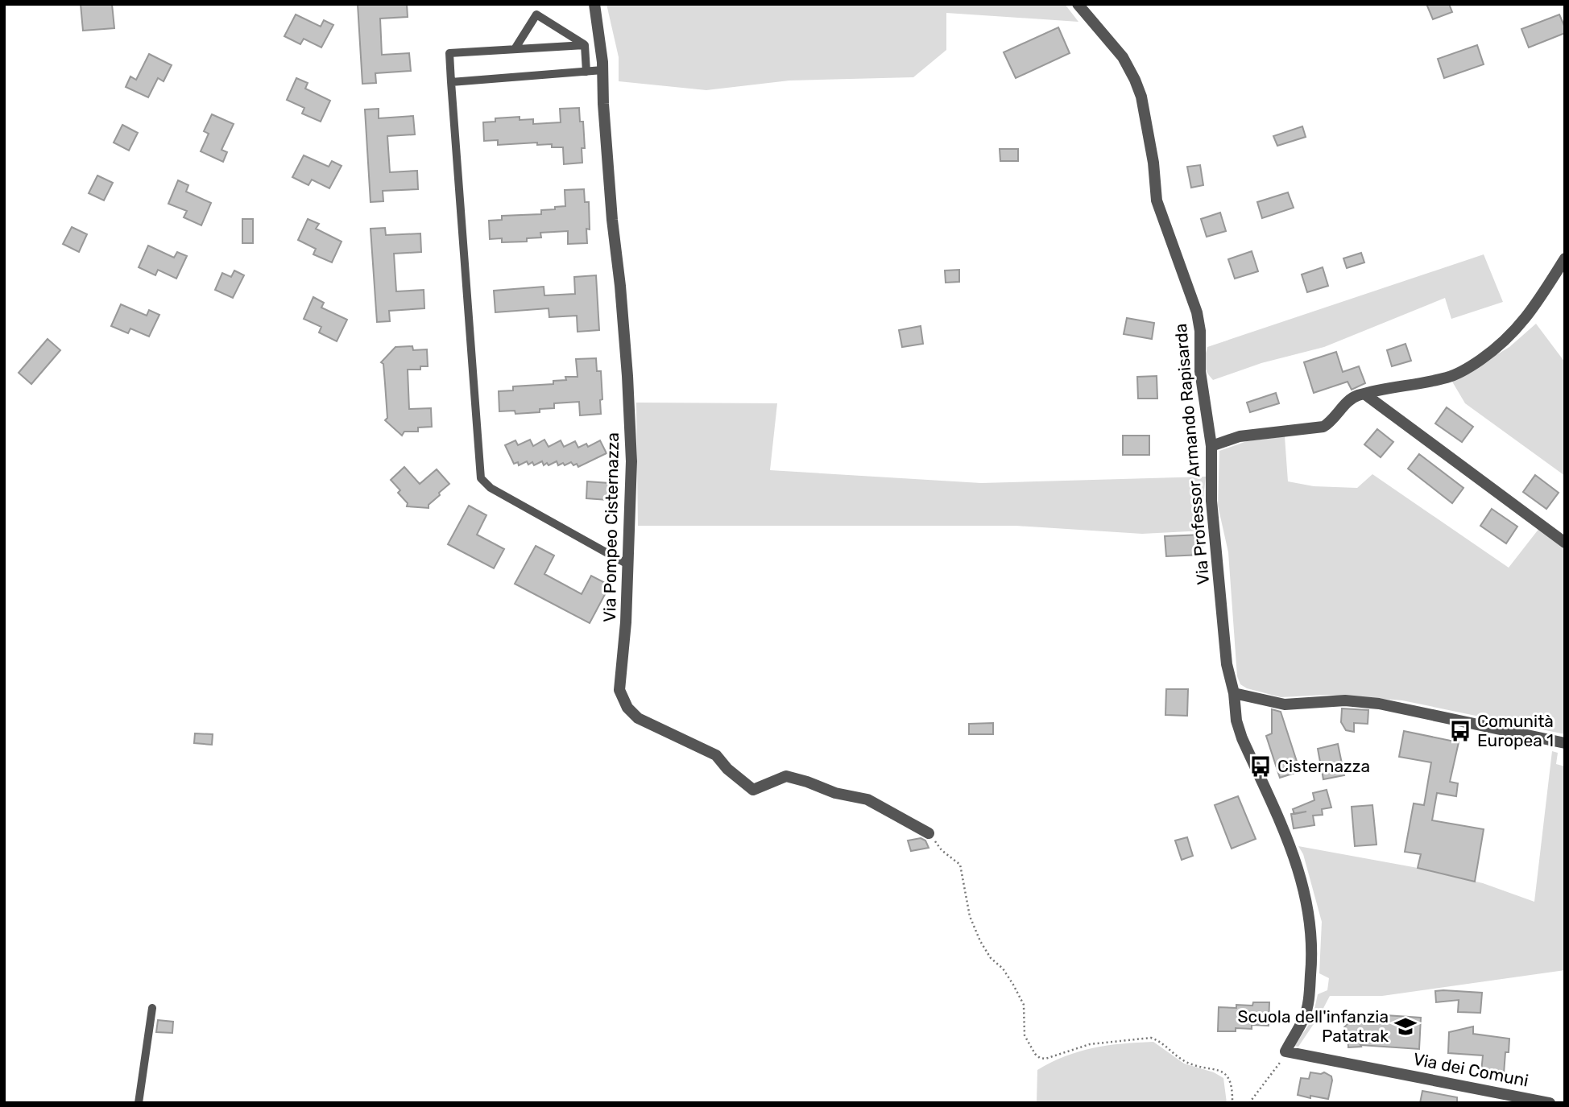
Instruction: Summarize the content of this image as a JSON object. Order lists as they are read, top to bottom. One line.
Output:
{"streets":{"street":["Via Professor Armando Rapisarda","Via Pompeo Cisternazza","Via dei Comuni"]},"crossings":[["Via Professor Armando Rapisarda","Via dei Comuni"]],"places":{"bus stop":["Comunità Europea 1","Cisternazza"],"school or university":["Scuola dell'infanzia Patatrak"]}}
